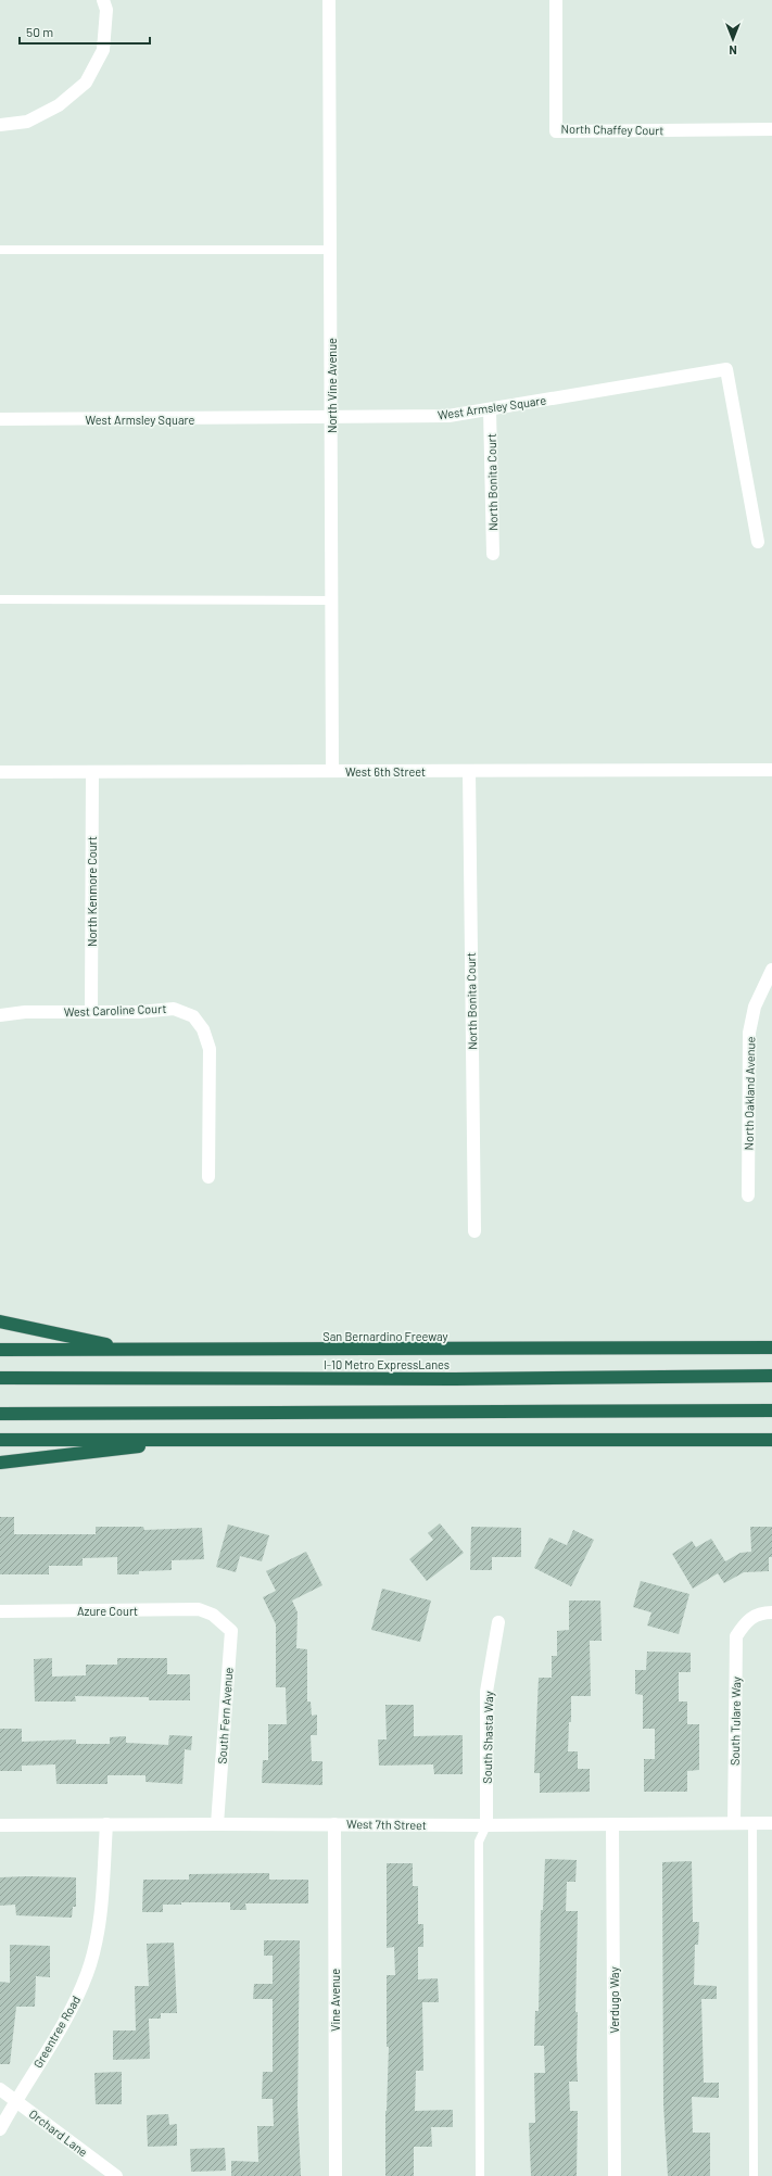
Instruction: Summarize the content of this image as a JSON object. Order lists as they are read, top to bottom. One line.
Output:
{"streets":{"highway":["San Bernardino Freeway","I-10 Metro ExpressLanes"],"street":["North Chaffey Court","North Vine Avenue","West Armsley Square","North Bonita Court","West 6th Street","North Kenmore Court","West Caroline Court","North Oakland Avenue","Azure Court","South Fern Avenue","South Tulare Way","South Shasta Way","West 7th Street","Vine Avenue","Verdugo Way","Greentree Road","Orchard Lane"]},"crossings":[["North Vine Avenue","West Armsley Square"],["North Vine Avenue","West 6th Street"],["West Armsley Square","North Bonita Court"],["North Bonita Court","West 6th Street"],["West 6th Street","North Kenmore Court"],["North Kenmore Court","West Caroline Court"],["Azure Court","South Fern Avenue"],["South Fern Avenue","West 7th Street"],["South Tulare Way","West 7th Street"],["South Shasta Way","West 7th Street"],["West 7th Street","Vine Avenue"],["West 7th Street","Verdugo Way"],["West 7th Street","Greentree Road"],["Greentree Road","Orchard Lane"]],"scale_bar":"50 m","north":"bottom"}
